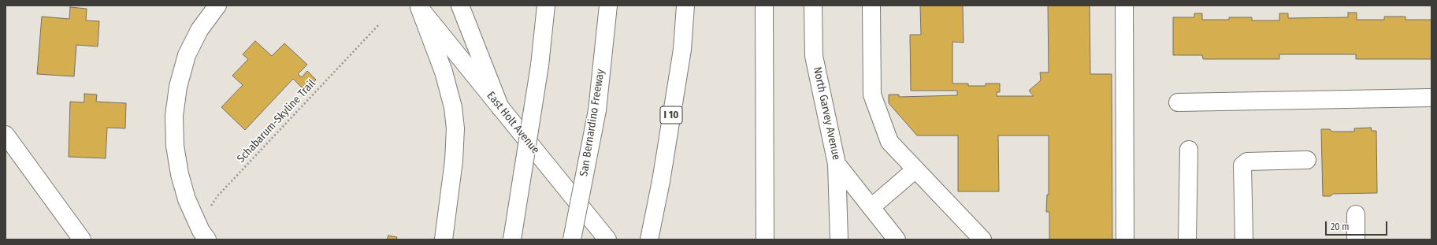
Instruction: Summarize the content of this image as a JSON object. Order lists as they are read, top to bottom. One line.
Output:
{"streets":{"main road":["North Garvey Avenue","I 10","East Holt Avenue","San Bernardino Freeway"],"path":["Schabarum-Skyline Trail"]},"scale_bar":"20 m"}
